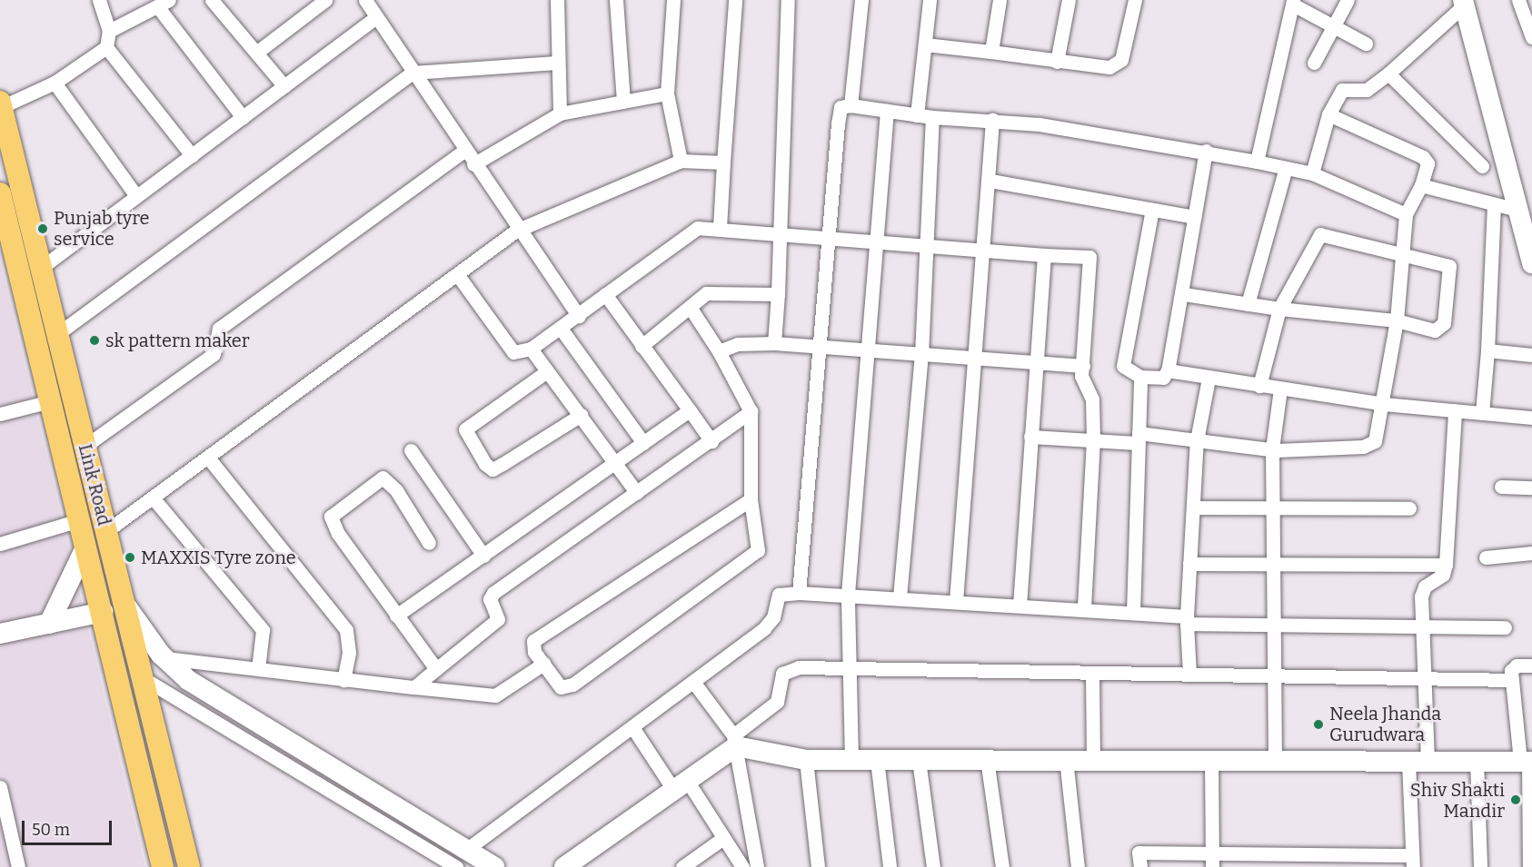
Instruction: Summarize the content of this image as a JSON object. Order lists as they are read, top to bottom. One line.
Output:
{"streets":{"main road":["Link Road"]},"places":["Punjab tyre service","sk pattern maker","MAXXIS Tyre zone","Neela Jhanda Gurudwara","Shiv Shakti Mandir"],"scale_bar":"50 m"}
